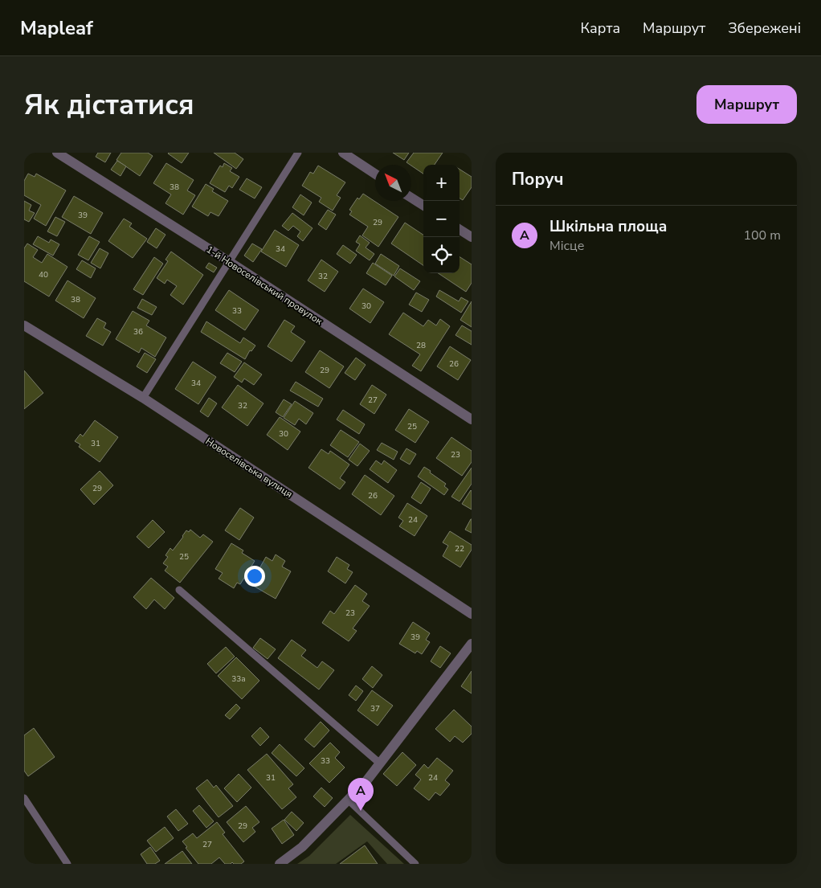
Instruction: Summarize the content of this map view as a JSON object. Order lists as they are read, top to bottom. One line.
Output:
{"streets":{"street":["1-й Новоселівський провулок","Новоселівська вулиця"]},"house_numbers":["38","39","29","34","40","32","38","30","33","36","28","26","29","34","27","32","25","30","31","23","29","26","24","22","25","23","39","33а","37","33","31","24","29","27"],"north":"top left","page":{"header":"Mapleaf","nav":["Карта","Маршрут","Збережені"],"buttons":"Маршрут","title":"Як дістатися","heading":"Поруч","map_buttons":["+","−"],"list":[{"mark":"A","name":"Шкільна площа","note":"Місце","value":"100 m"}],"pins":"A"}}
